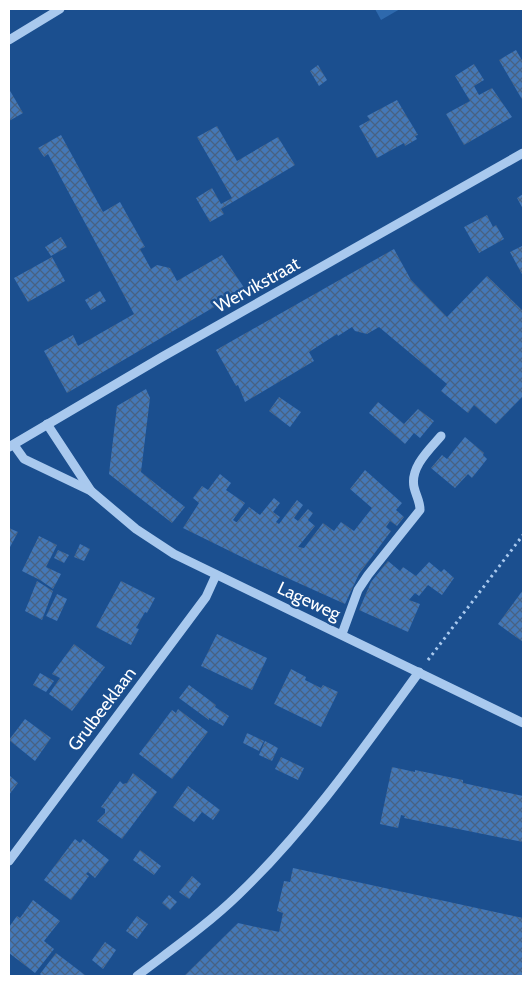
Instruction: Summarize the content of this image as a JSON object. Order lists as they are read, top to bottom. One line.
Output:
{"streets":{"street":["Wervikstraat","Lageweg","Grulbeeklaan"]},"crossings":[["Wervikstraat","Lageweg"],["Lageweg","Grulbeeklaan"]]}
